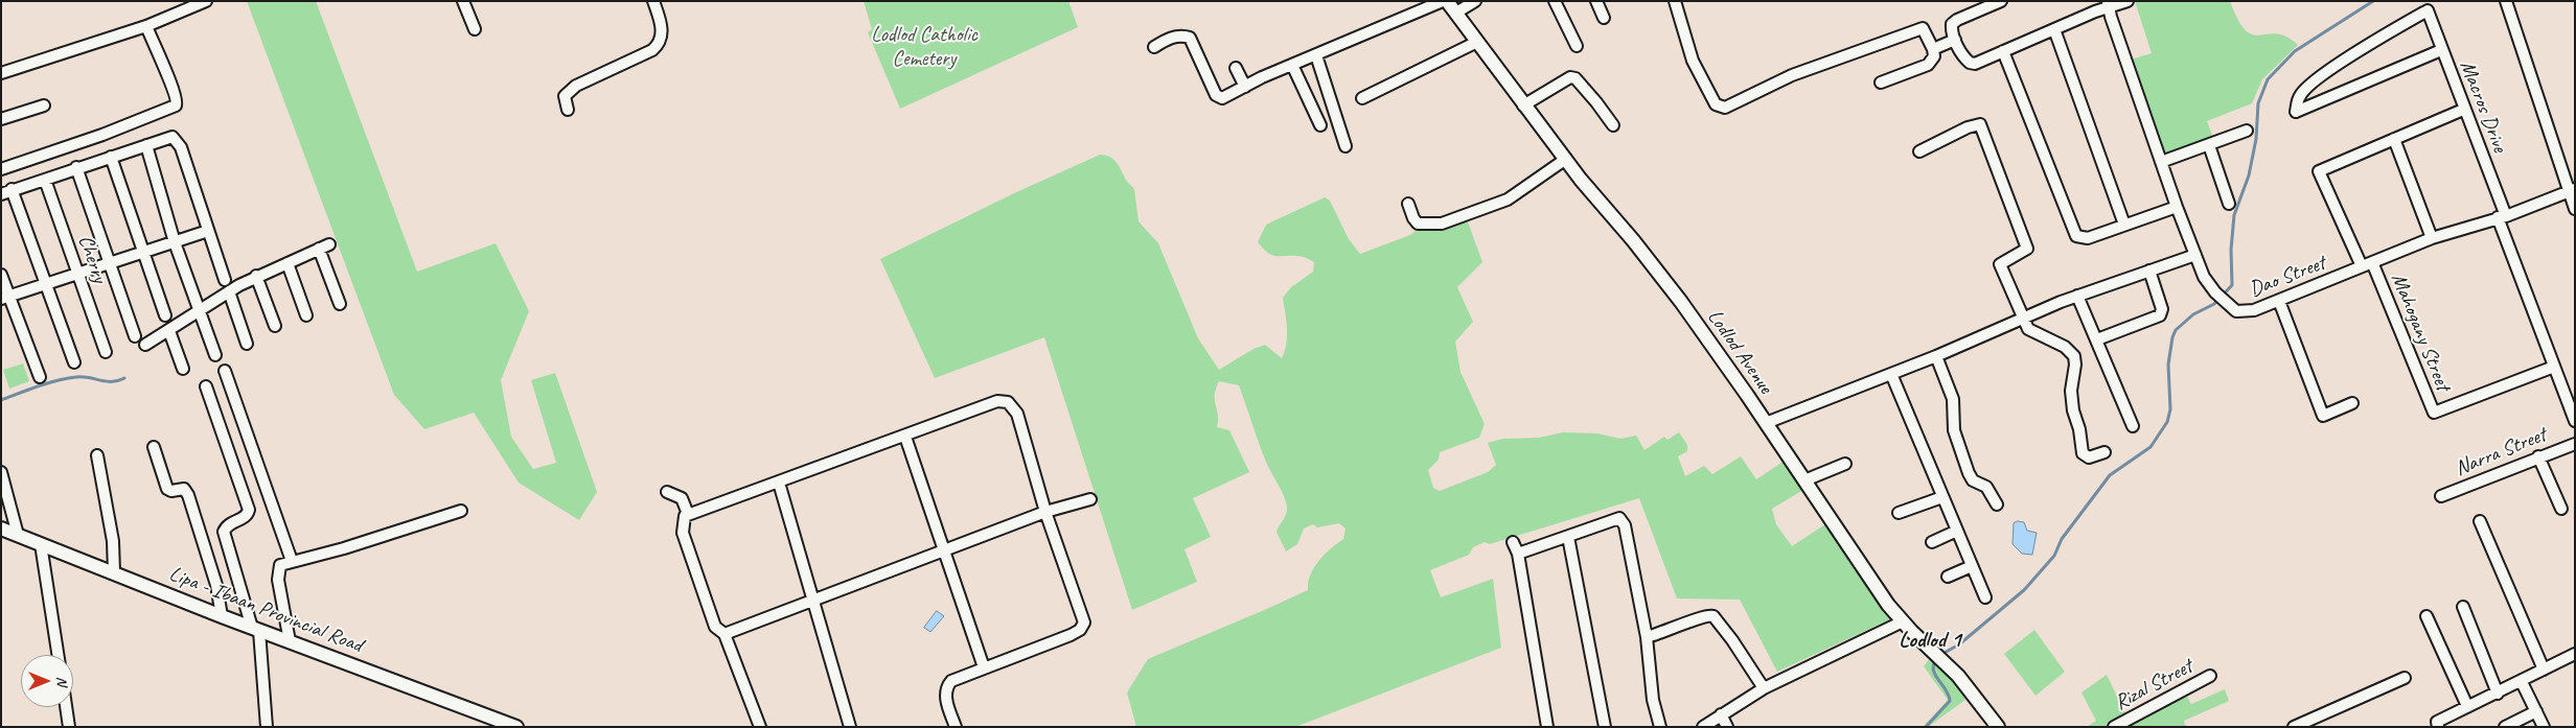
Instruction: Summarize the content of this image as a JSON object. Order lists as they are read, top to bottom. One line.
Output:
{"streets":{"main road":["Lodlod Avenue","Lipa - Ibaan Provincial Road"],"street":["Macros Drive","Cherry","Dao Street","Mahogany Street","Narra Street","Rizal Street"]},"crossings":[["Macros Drive","Dao Street"],["Macros Drive","Mahogany Street"],["Dao Street","Mahogany Street"]],"districts":["Lodlod 1"],"parks":["Lodlod Catholic Cemetery"],"north":"right"}
